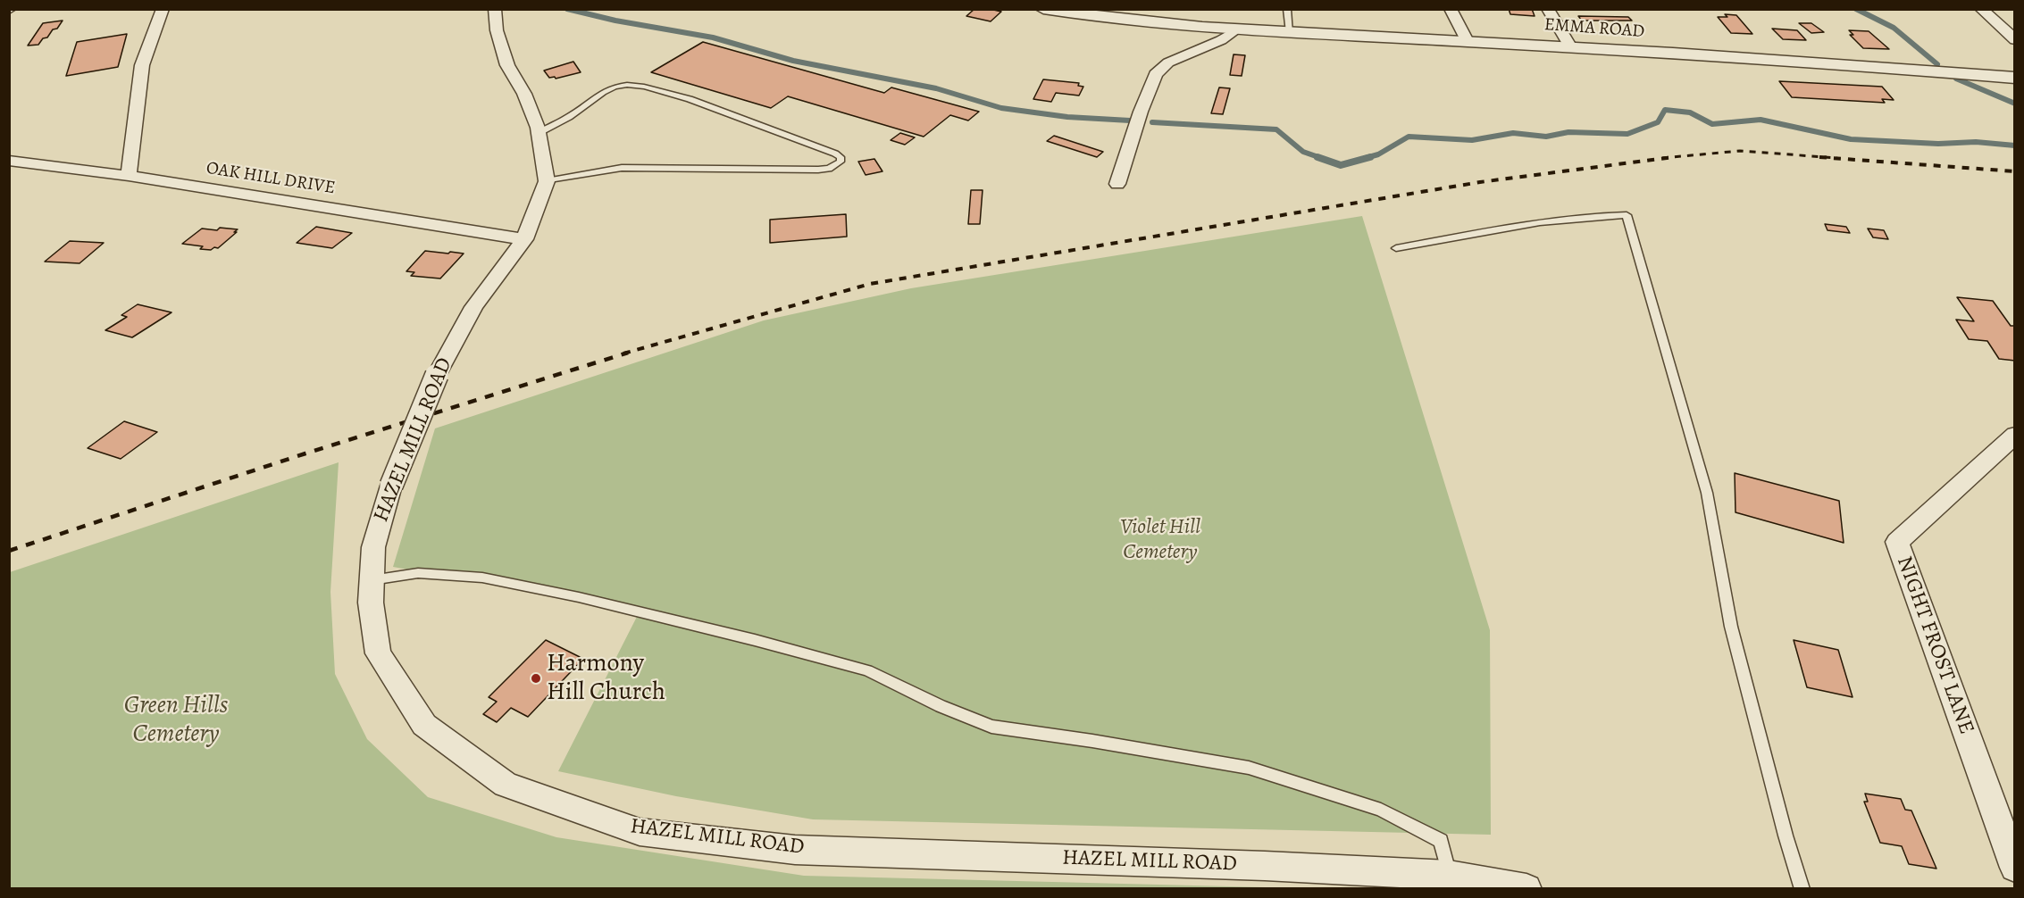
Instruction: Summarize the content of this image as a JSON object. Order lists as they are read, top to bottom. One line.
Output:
{"streets":{"street":["EMMA ROAD","OAK HILL DRIVE","HAZEL MILL ROAD","NIGHT FROST LANE"]},"crossings":[["OAK HILL DRIVE","HAZEL MILL ROAD"]],"parks":["Violet Hill Cemetery","Green Hills Cemetery"],"places":["Harmony Hill Church"]}
